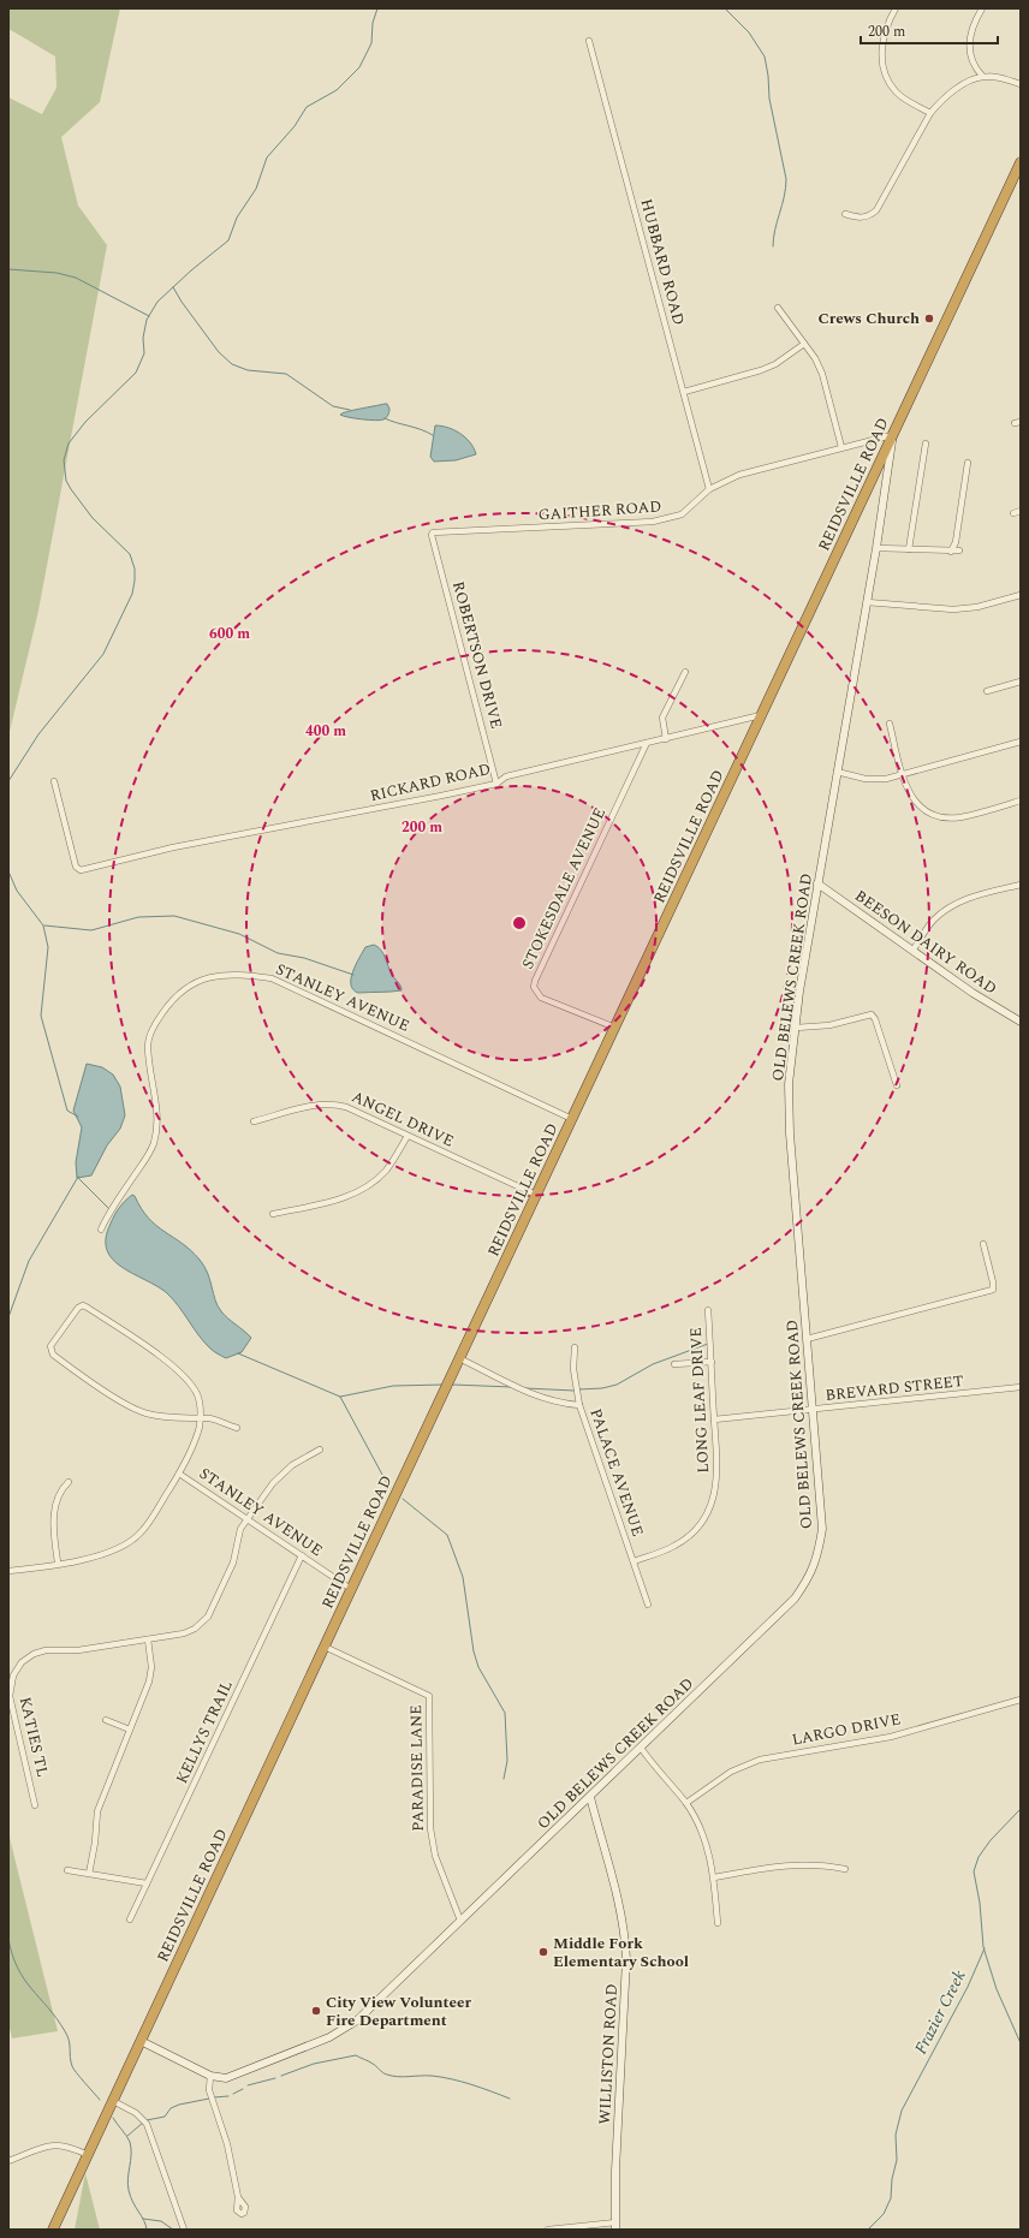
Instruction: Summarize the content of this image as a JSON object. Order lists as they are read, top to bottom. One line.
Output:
{"streets":{"highway":["REIDSVILLE ROAD"],"street":["HUBBARD ROAD","GAITHER ROAD","ROBERTSON DRIVE","RICKARD ROAD","STOKESDALE AVENUE","BEESON DAIRY ROAD","OLD BELEWS CREEK ROAD","STANLEY AVENUE","ANGEL DRIVE","BREVARD STREET","LONG LEAF DRIVE","PALACE AVENUE","LARGO DRIVE","KELLYS TRAIL","KATIES TL","PARADISE LANE","WILLISTON ROAD"]},"crossings":[["HUBBARD ROAD","GAITHER ROAD"],["REIDSVILLE ROAD","GAITHER ROAD"],["REIDSVILLE ROAD","RICKARD ROAD"],["REIDSVILLE ROAD","STOKESDALE AVENUE"],["REIDSVILLE ROAD","OLD BELEWS CREEK ROAD"],["REIDSVILLE ROAD","STANLEY AVENUE"],["REIDSVILLE ROAD","ANGEL DRIVE"],["REIDSVILLE ROAD","PARADISE LANE"],["GAITHER ROAD","ROBERTSON DRIVE"],["GAITHER ROAD","OLD BELEWS CREEK ROAD"],["ROBERTSON DRIVE","RICKARD ROAD"],["RICKARD ROAD","STOKESDALE AVENUE"],["BEESON DAIRY ROAD","OLD BELEWS CREEK ROAD"],["OLD BELEWS CREEK ROAD","BREVARD STREET"],["OLD BELEWS CREEK ROAD","PARADISE LANE"],["OLD BELEWS CREEK ROAD","WILLISTON ROAD"],["STANLEY AVENUE","KELLYS TRAIL"],["STANLEY AVENUE","KATIES TL"],["BREVARD STREET","LONG LEAF DRIVE"],["LONG LEAF DRIVE","PALACE AVENUE"]],"water":["Frazier Creek"],"places":["Crews Church","Middle Fork Elementary School","City View Volunteer Fire Department"],"scale_bar":"200 m","rings":["600 m","400 m","200 m"]}
